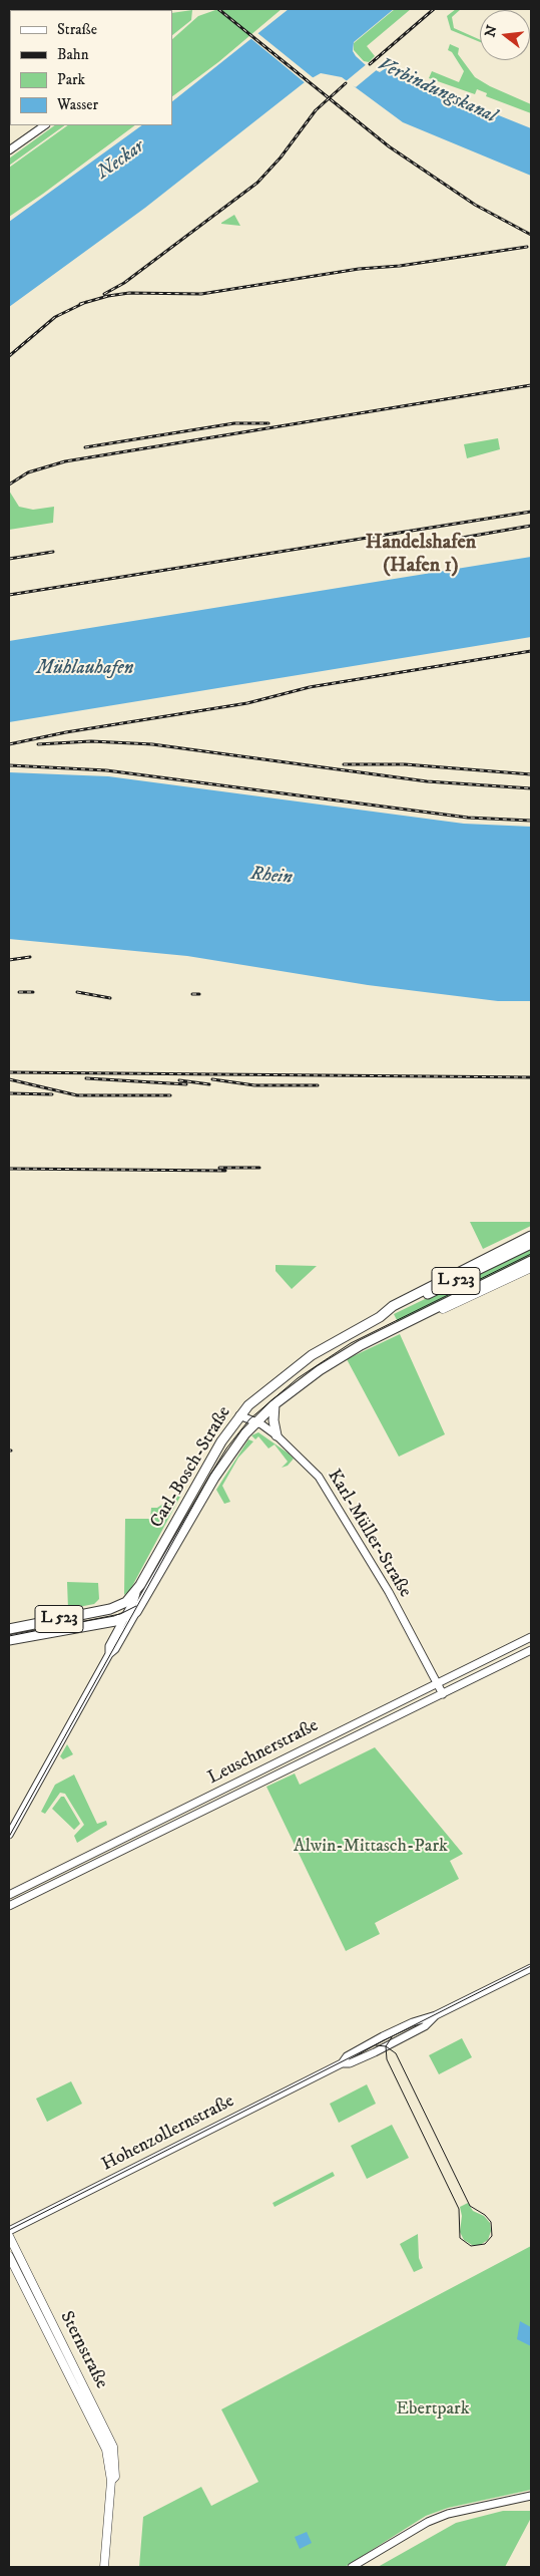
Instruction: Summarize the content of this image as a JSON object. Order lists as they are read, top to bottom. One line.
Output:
{"streets":{"main road":["L 523","Carl-Bosch-Straße","Sternstraße"],"street":["Karl-Müller-Straße","Leuschnerstraße","Hohenzollernstraße"]},"crossings":[["L 523","Carl-Bosch-Straße"],["Carl-Bosch-Straße","Karl-Müller-Straße"],["Karl-Müller-Straße","Leuschnerstraße"]],"districts":["Handelshafen (Hafen 1)"],"water":["Verbindungskanal","Neckar","Mühlauhafen","Rhein"],"parks":["Alwin-Mittasch-Park","Ebertpark"],"legend":["Straße","Bahn","Park","Wasser"],"north":"left"}
